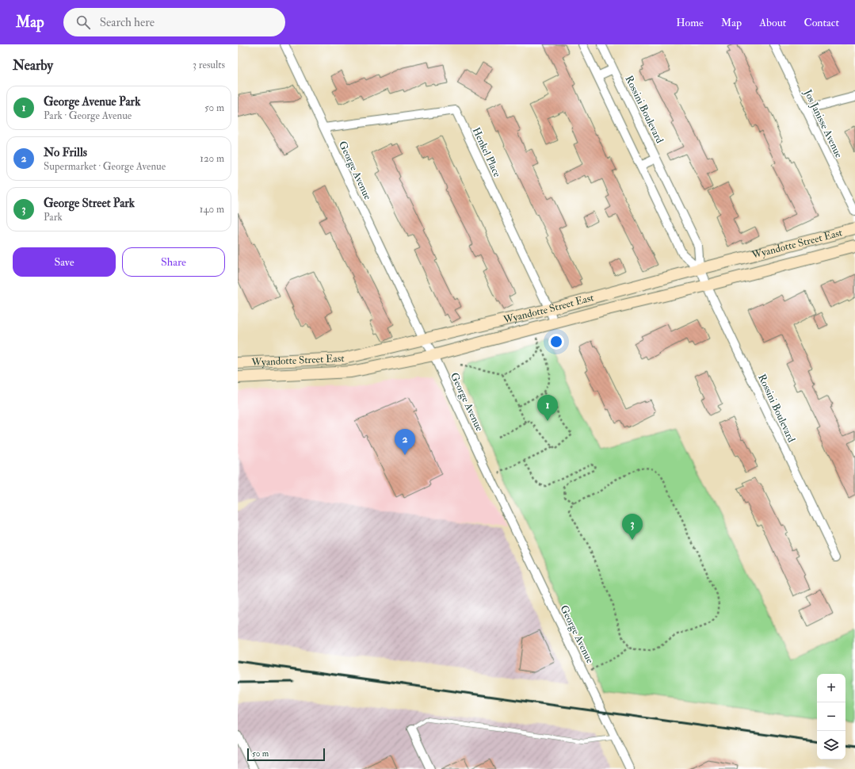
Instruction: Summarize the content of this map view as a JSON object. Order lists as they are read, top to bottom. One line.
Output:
{"streets":{"main road":["Wyandotte Street East"],"street":["Rossini Boulevard","Jos Janisse Avenue","Henkel Place","George Avenue"]},"crossings":[["Rossini Boulevard","Wyandotte Street East"],["Henkel Place","George Avenue"],["Henkel Place","Wyandotte Street East"],["George Avenue","Wyandotte Street East"]],"scale_bar":"50 m","page":{"header":"Map","search":"Search here","nav":["Home","Map","About","Contact"],"heading":["Nearby","3 results"],"list":[{"mark":"1","name":"George Avenue Park","note":"Park · George Avenue","value":"50 m"},{"mark":"2","name":"No Frills","note":"Supermarket · George Avenue","value":"120 m"},{"mark":"3","name":"George Street Park","note":"Park","value":"140 m"}],"buttons":["Save","Share"],"pins":["1","2","3"],"map_buttons":["+","−"],"scale":"50 m"}}
